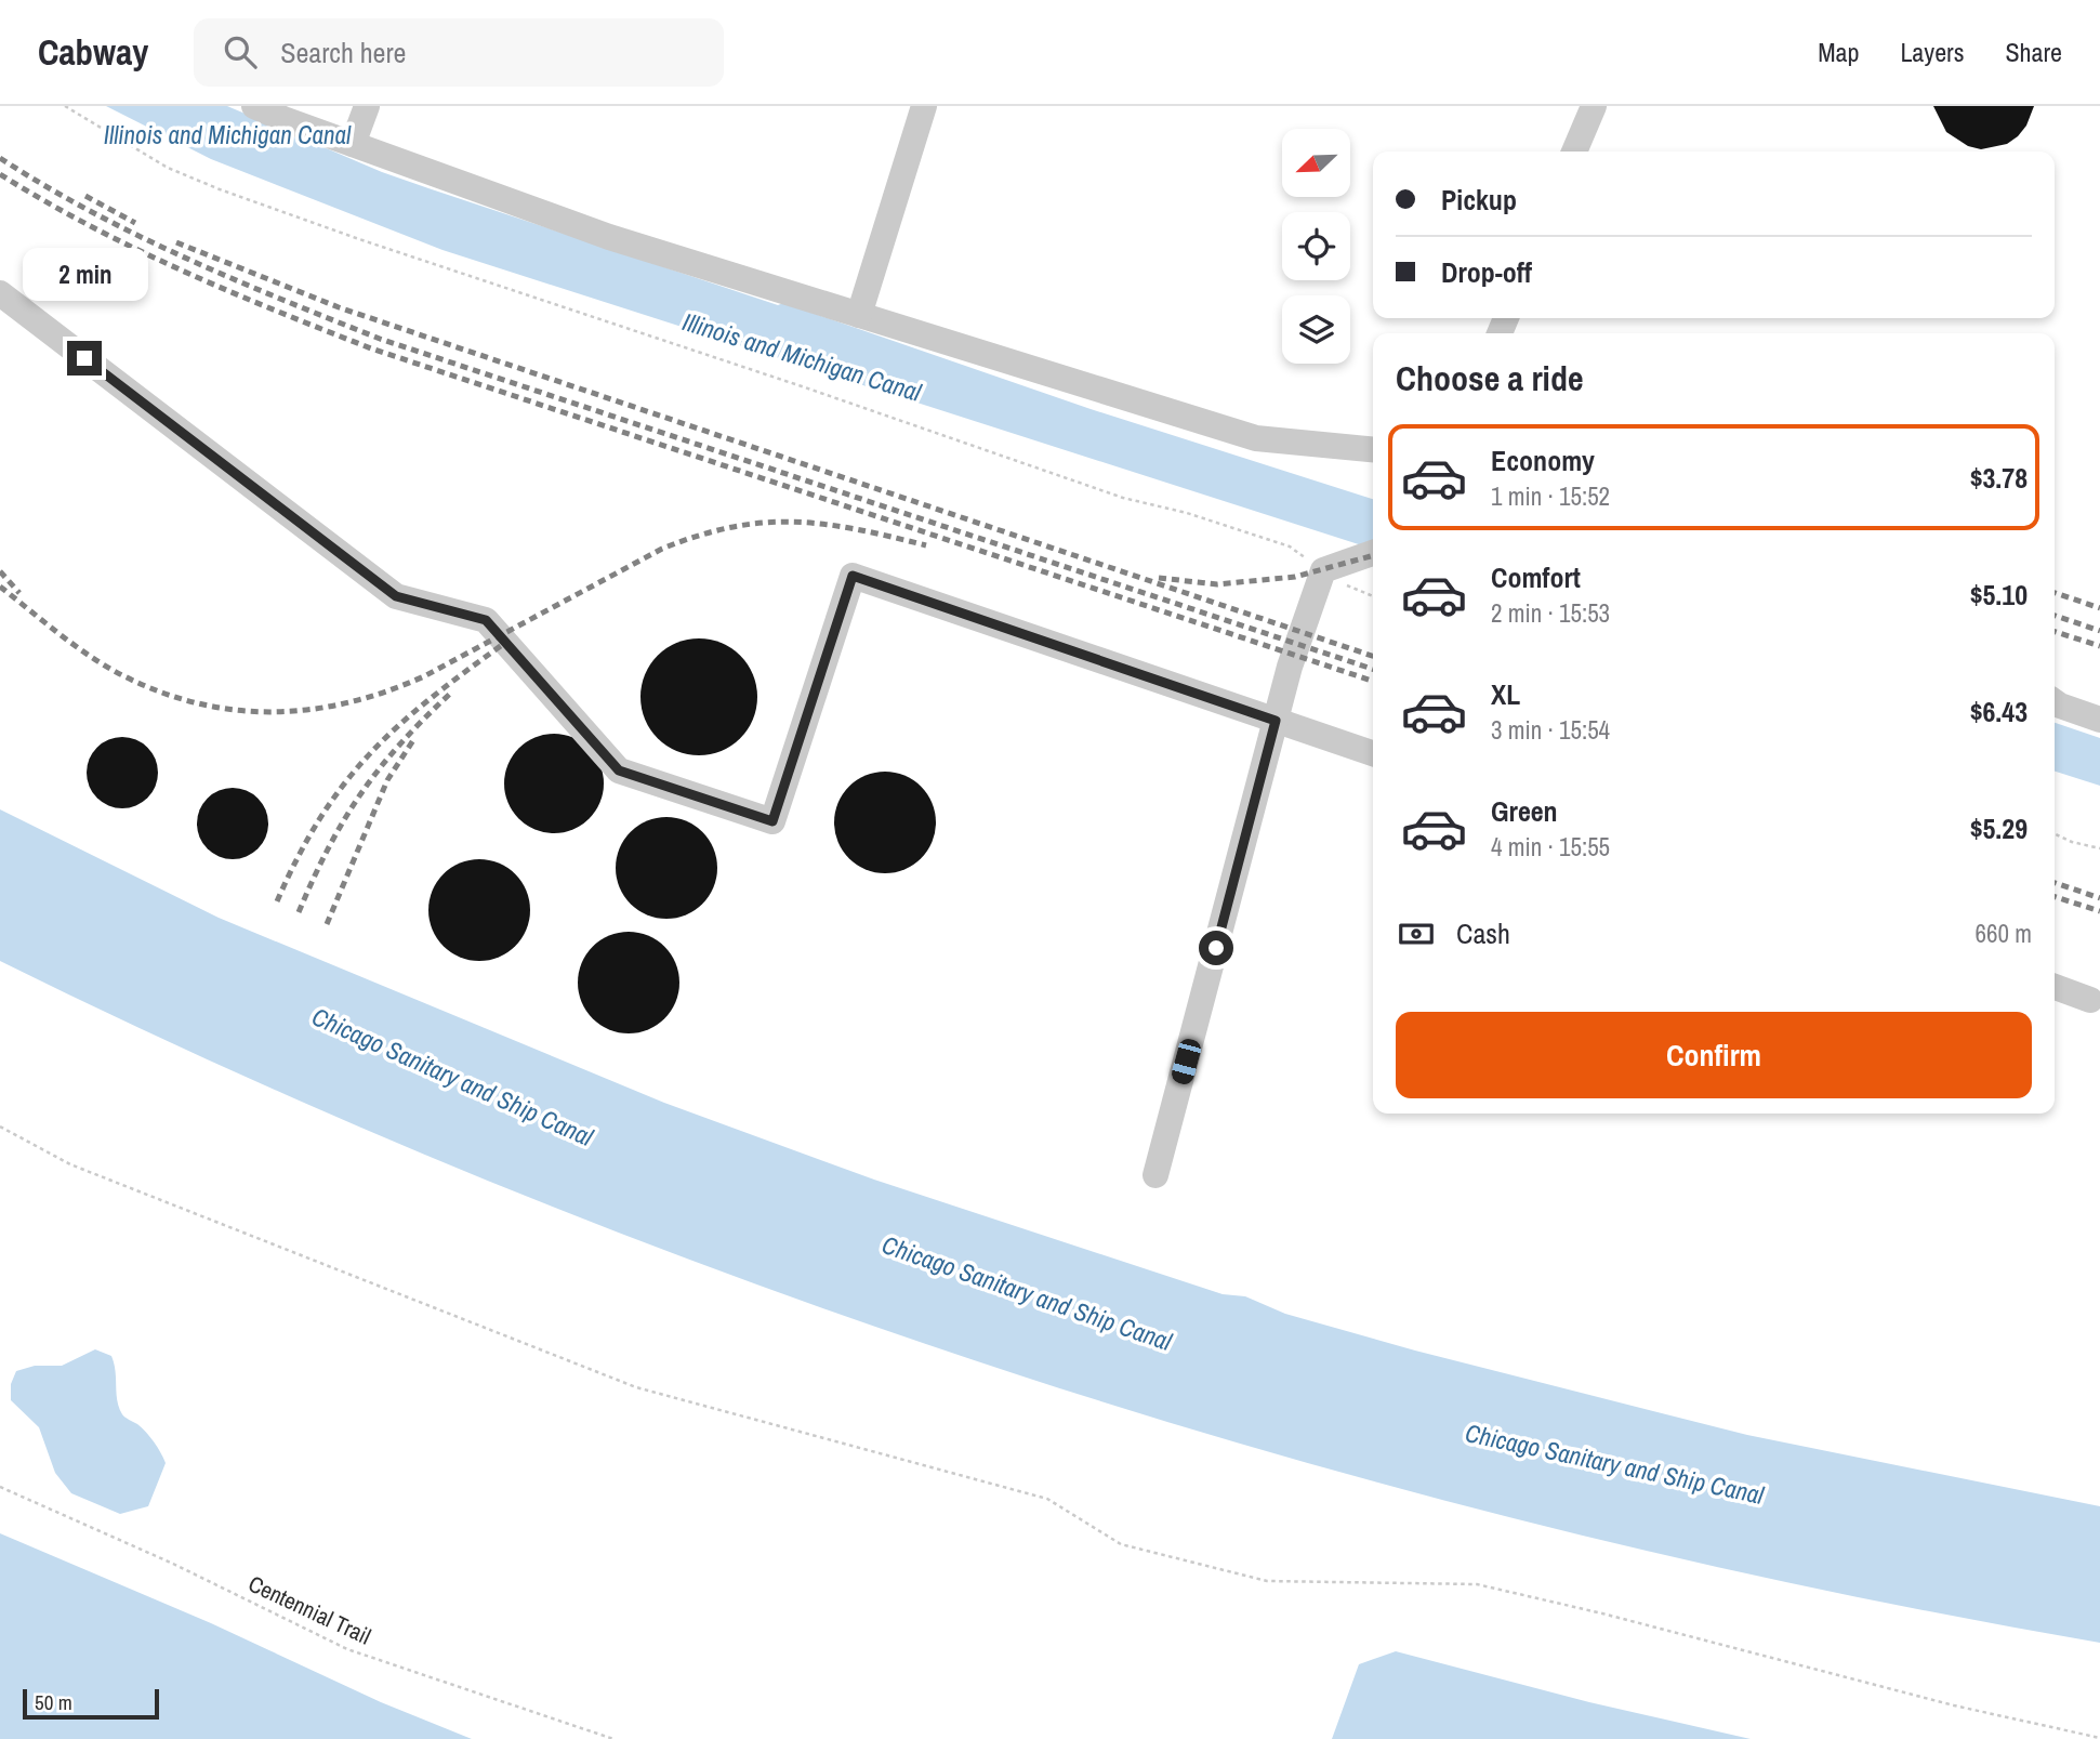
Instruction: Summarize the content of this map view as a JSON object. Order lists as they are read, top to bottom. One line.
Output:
{"streets":{"path":["Centennial Trail"]},"water":["Illinois and Michigan Canal","Chicago Sanitary and Ship Canal"],"scale_bar":"50 m","north":"bottom left","page":{"header":"Cabway","search":"Search here","nav":["Map","Layers","Share"],"banner":["Pickup","Drop-off"],"bubble":"2 min","heading":"Choose a ride","list":[{"name":"Economy","note":"1 min · 15:52","value":"$3.78"},{"name":"Comfort","note":"2 min · 15:53","value":"$5.10"},{"name":"XL","note":"3 min · 15:54","value":"$6.43"},{"name":"Green","note":"4 min · 15:55","value":"$5.29"}],"pay":["Cash","660 m"],"buttons":"Confirm","scale":"50 m"}}
